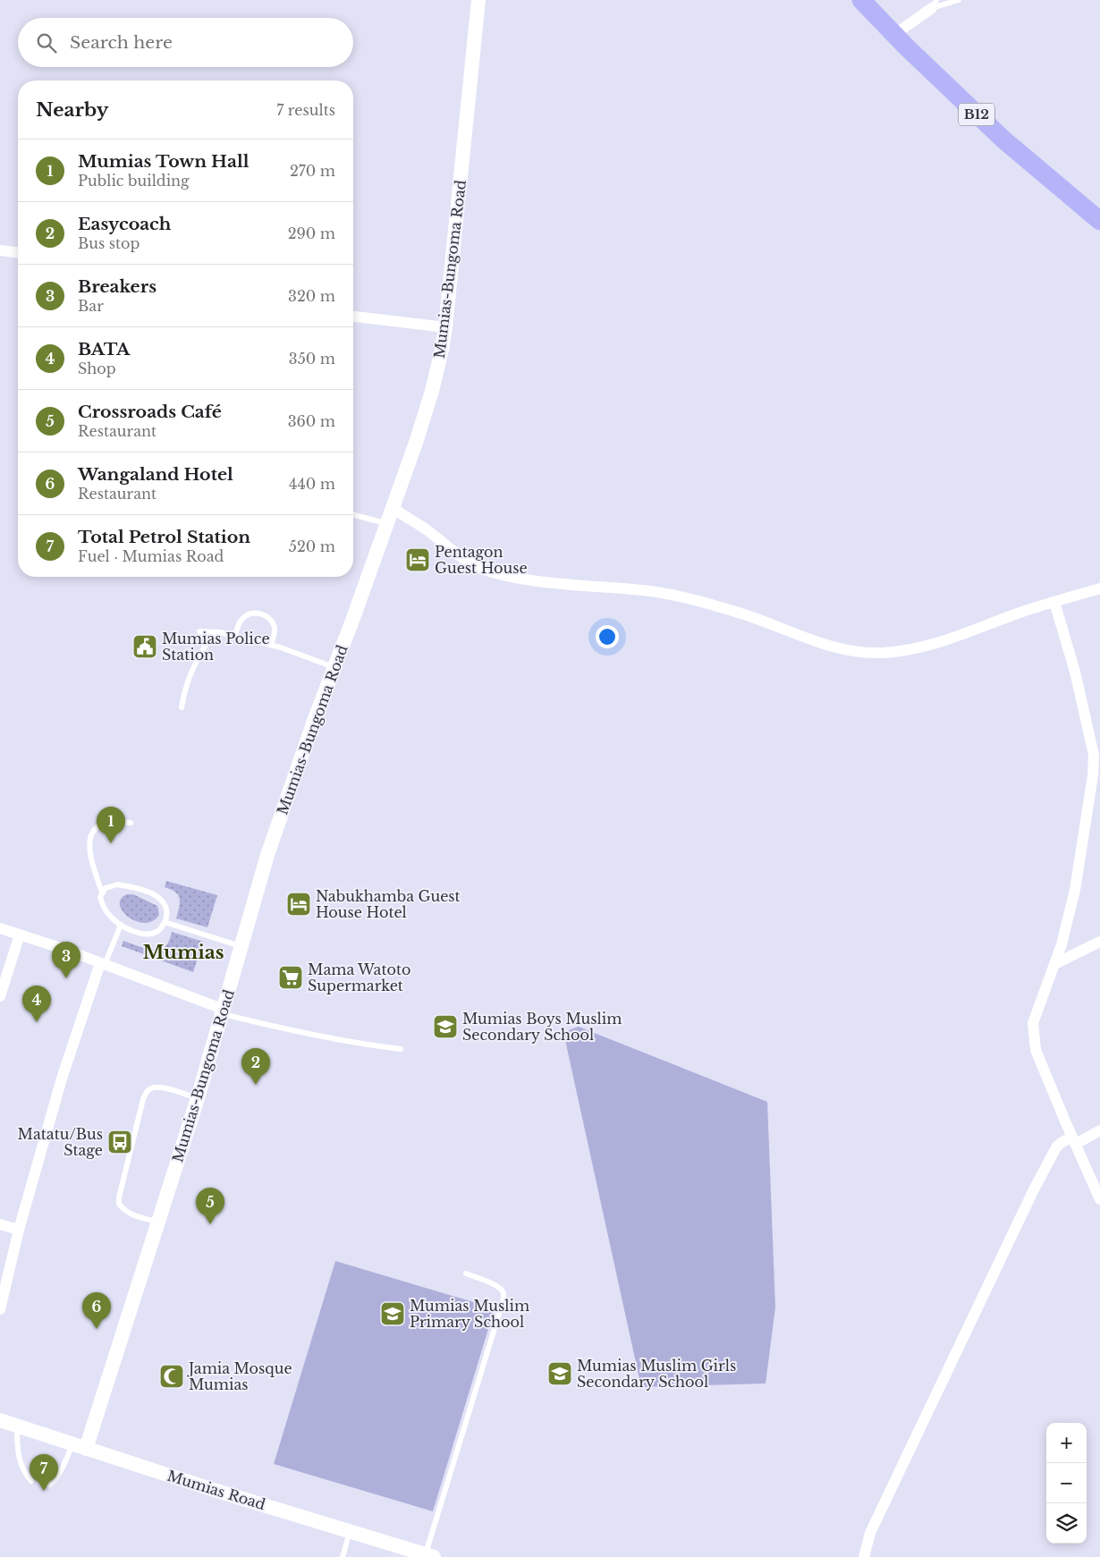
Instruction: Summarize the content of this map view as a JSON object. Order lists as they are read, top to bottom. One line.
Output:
{"streets":{"highway":["B12"],"street":["Mumias-Bungoma Road","Mumias Road"]},"crossings":[["Mumias-Bungoma Road","Mumias Road"]],"districts":["Mumias"],"places":{"hotel":["Pentagon Guest House","Nabukhamba Guest House Hotel"],"public building":["Mumias Police Station"],"supermarket":["Mama Watoto Supermarket"],"school or university":["Mumias Boys Muslim Secondary School","Mumias Muslim Primary School","Mumias Muslim Girls Secondary School"],"bus stop":["Matatu/Bus Stage"],"mosque":["Jamia Mosque Mumias"]},"page":{"search":"Search here","heading":["Nearby","7 results"],"list":[{"mark":"1","name":"Mumias Town Hall","note":"Public building","value":"270 m"},{"mark":"2","name":"Easycoach","note":"Bus stop","value":"290 m"},{"mark":"3","name":"Breakers","note":"Bar","value":"320 m"},{"mark":"4","name":"BATA","note":"Shop","value":"350 m"},{"mark":"5","name":"Crossroads Café","note":"Restaurant","value":"360 m"},{"mark":"6","name":"Wangaland Hotel","note":"Restaurant","value":"440 m"},{"mark":"7","name":"Total Petrol Station","note":"Fuel · Mumias Road","value":"520 m"}],"pins":["1","3","4","2","5","6","7"],"map_buttons":["+","−"]}}
